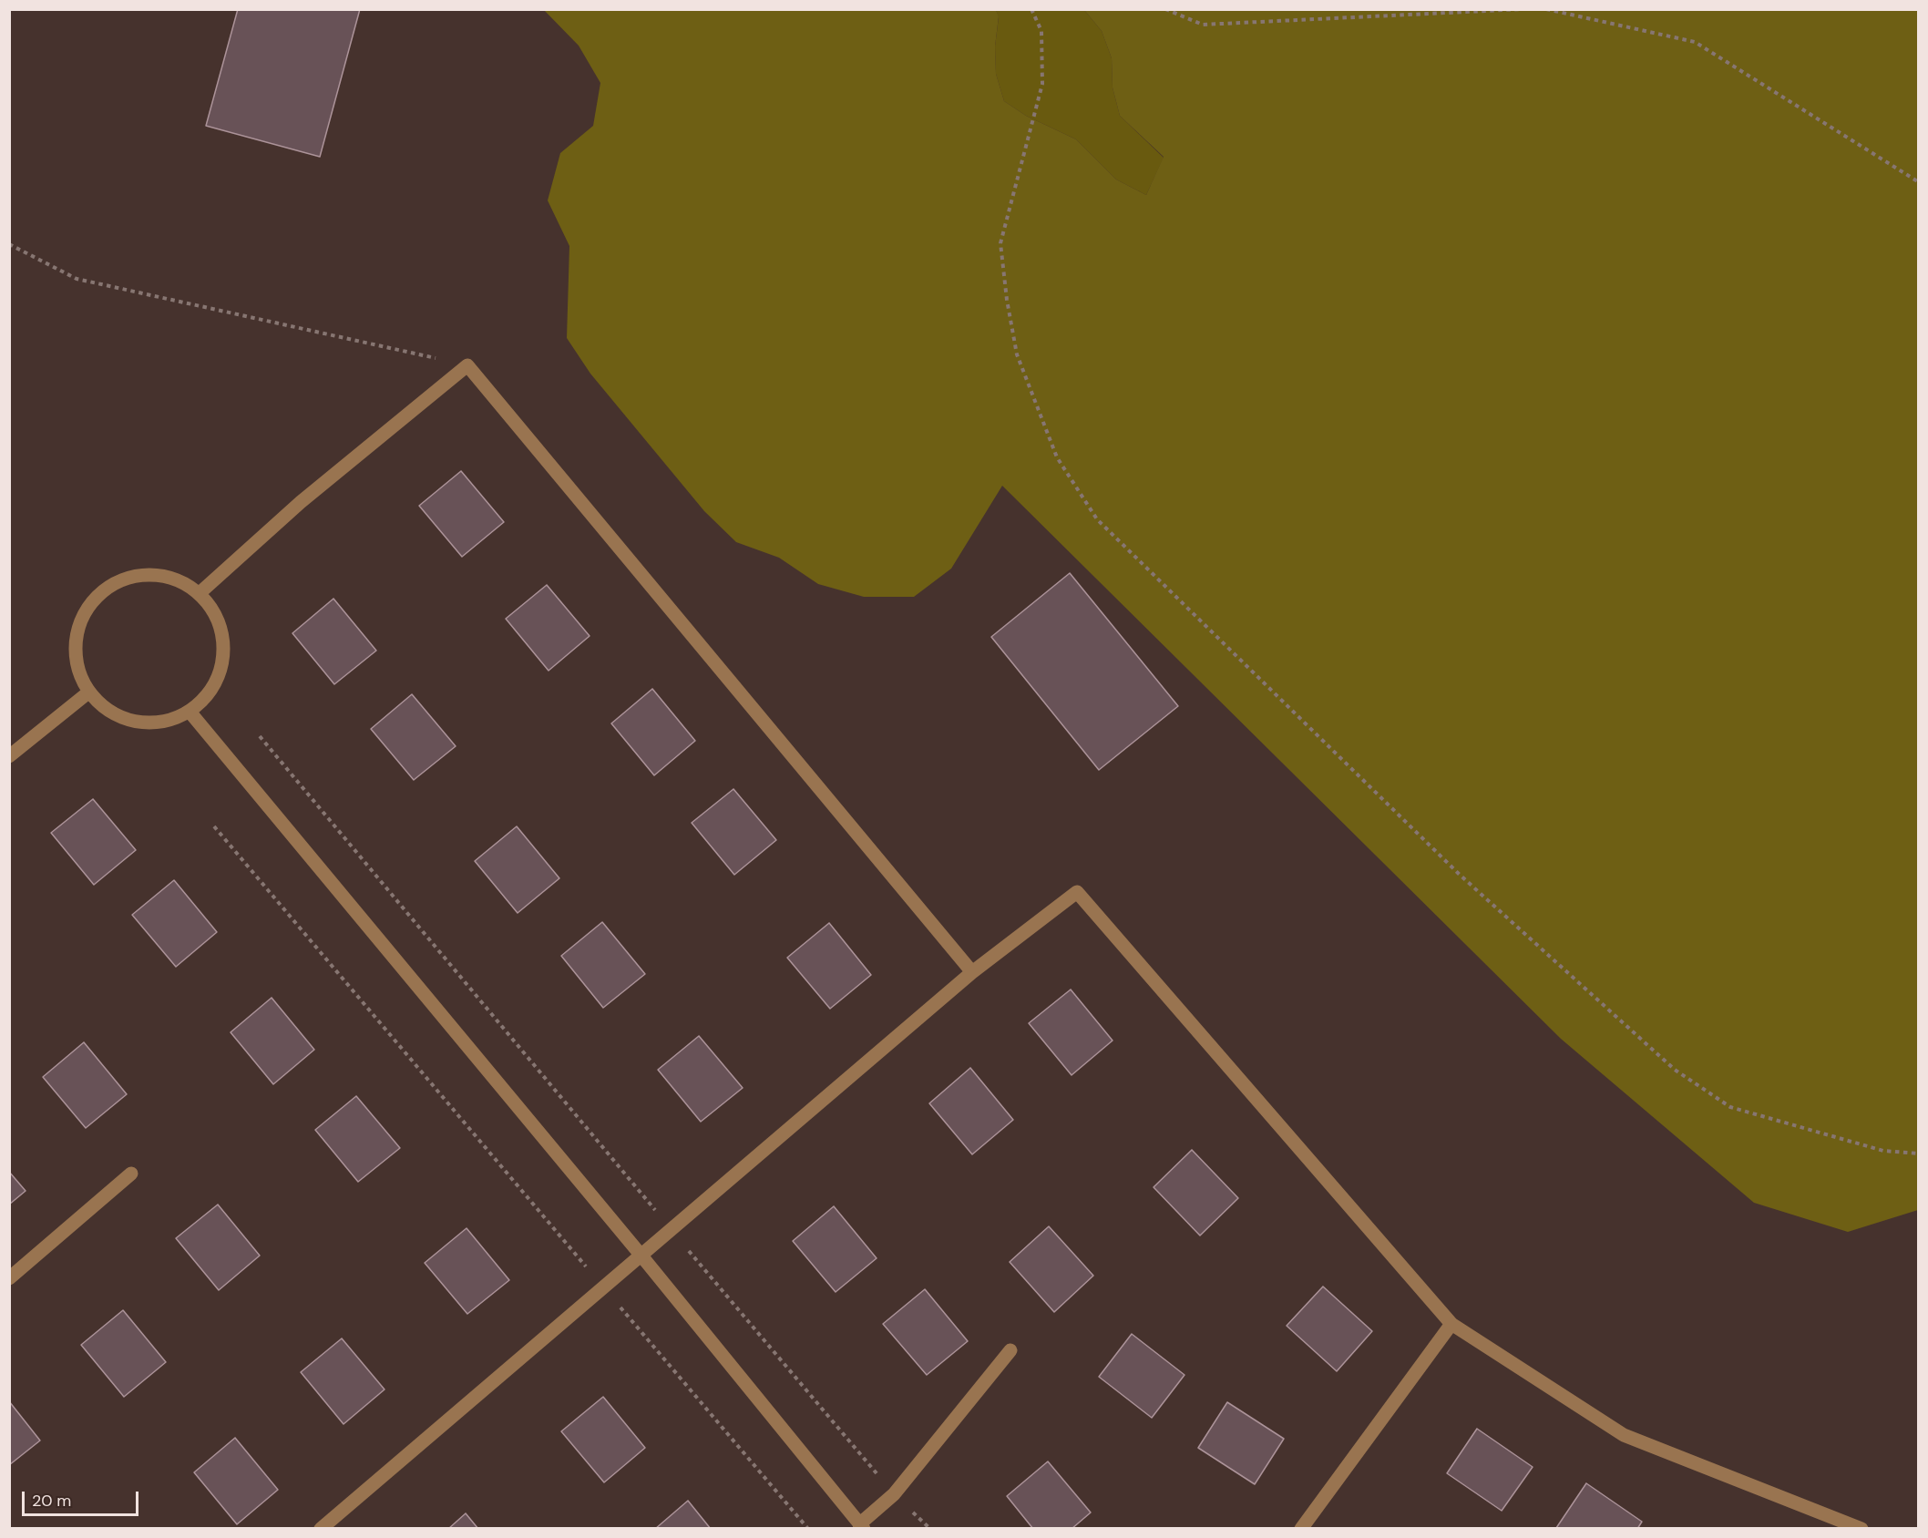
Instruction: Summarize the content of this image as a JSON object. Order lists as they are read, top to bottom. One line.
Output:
{"scale_bar":"20 m"}
